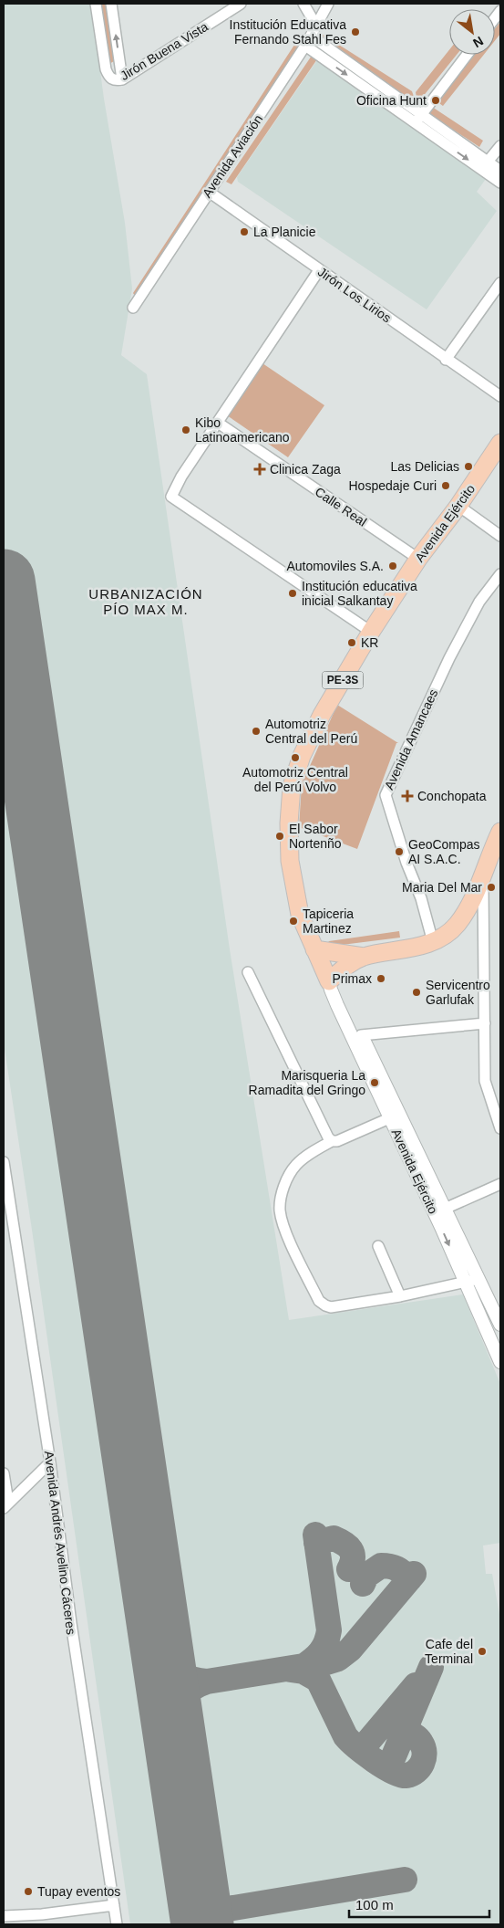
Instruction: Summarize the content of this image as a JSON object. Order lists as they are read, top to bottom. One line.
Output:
{"streets":{"highway":["Avenida Ejército","PE-3S"],"street":["Jirón Buena Vista","Avenida Aviación","Jirón Los Lirios","Calle Real","Avenida Amancaes","Avenida Andrés Avelino Cáceres"]},"crossings":[["Avenida Aviación","Jirón Los Lirios"],["Calle Real","Avenida Ejército"]],"districts":["URBANIZACIÓN PÍO MAX M."],"places":{"other":["Institución Educativa Fernando Stahl Fes","Oficina Hunt","La Planicie","Kibo Latinoamericano","Las Delicias","Hospedaje Curi","Automoviles S.A.","Institución educativa inicial Salkantay","KR","Automotriz Central del Perú","Automotriz Central del Perú Volvo","El Sabor Nortenño","GeoCompas AI S.A.C.","Maria Del Mar","Tapiceria Martinez","Primax","Servicentro Garlufak","Marisqueria La Ramadita del Gringo","Cafe del Terminal","Tupay eventos"],"health":["Clinica Zaga","Conchopata"]},"scale_bar":"100 m","north":"bottom right"}
